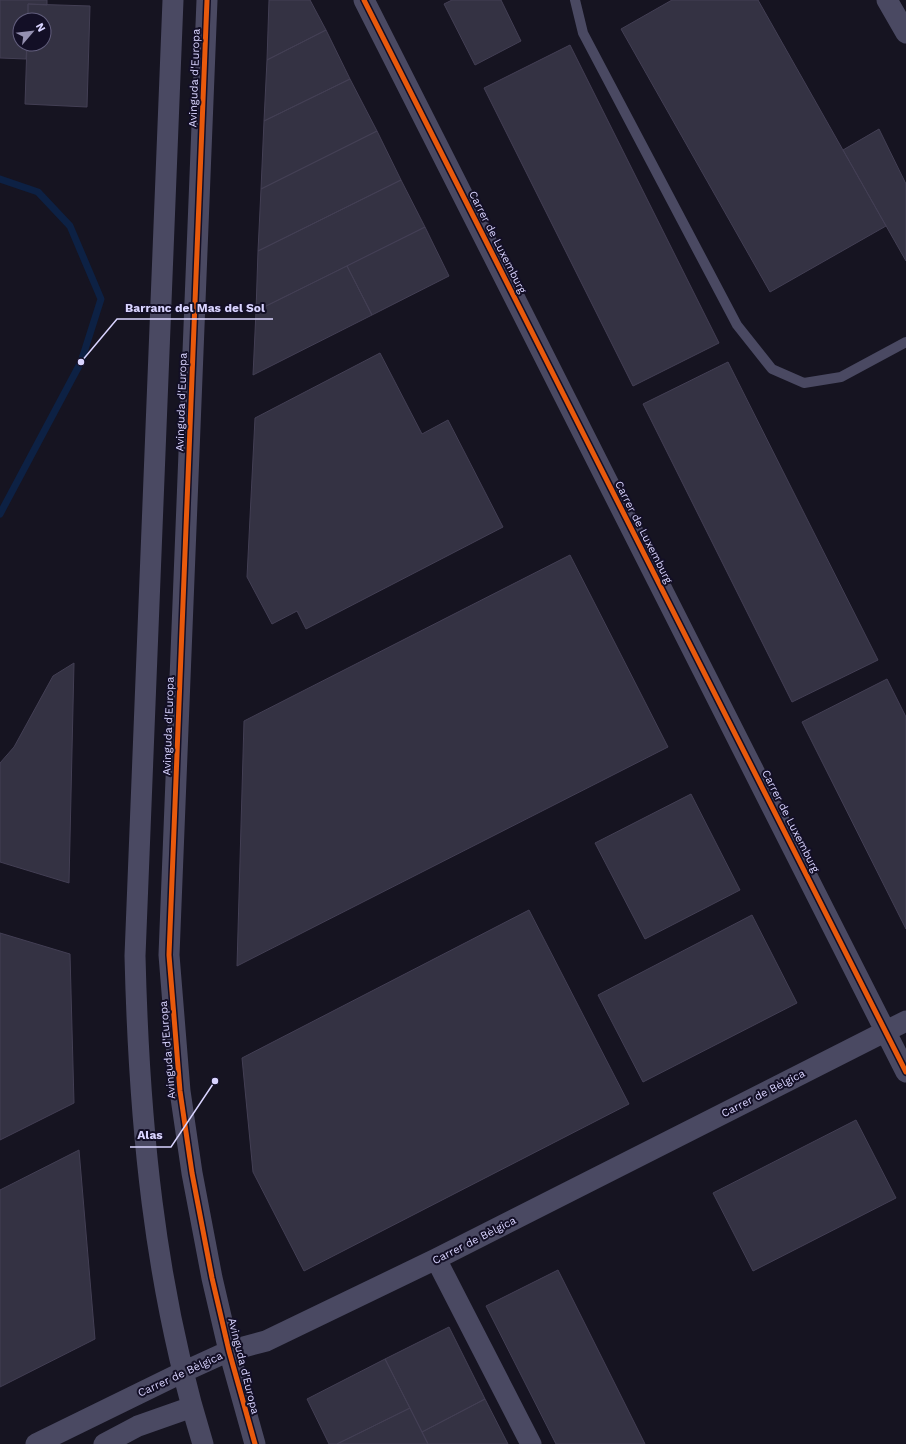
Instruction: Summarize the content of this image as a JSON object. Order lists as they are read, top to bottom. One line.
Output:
{"streets":{"street":["Avinguda d'Europa","Carrer de Luxemburg","Carrer de Bèlgica"]},"crossings":[["Avinguda d'Europa","Carrer de Bèlgica"],["Carrer de Luxemburg","Carrer de Bèlgica"]],"places":["Barranc del Mas del Sol","Alas"],"north":"top right"}
